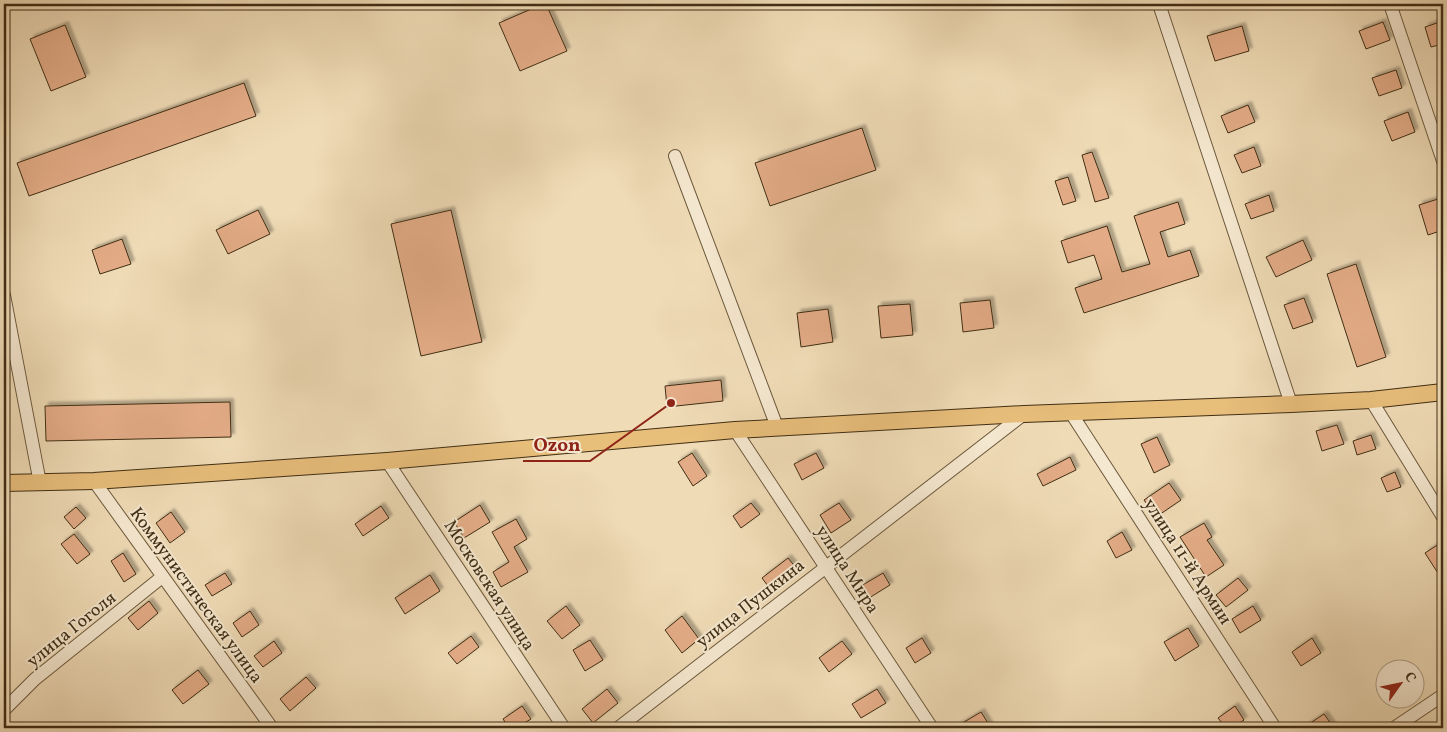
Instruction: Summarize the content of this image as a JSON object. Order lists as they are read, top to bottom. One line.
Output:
{"streets":{"street":["улица 11-й Армии","улица Мира","Московская улица","Коммунистическая улица","улица Пушкина","улица Гоголя"]},"crossings":[["улица Мира","улица Пушкина"],["Коммунистическая улица","улица Гоголя"]],"places":["Ozon"],"north":"top right"}
